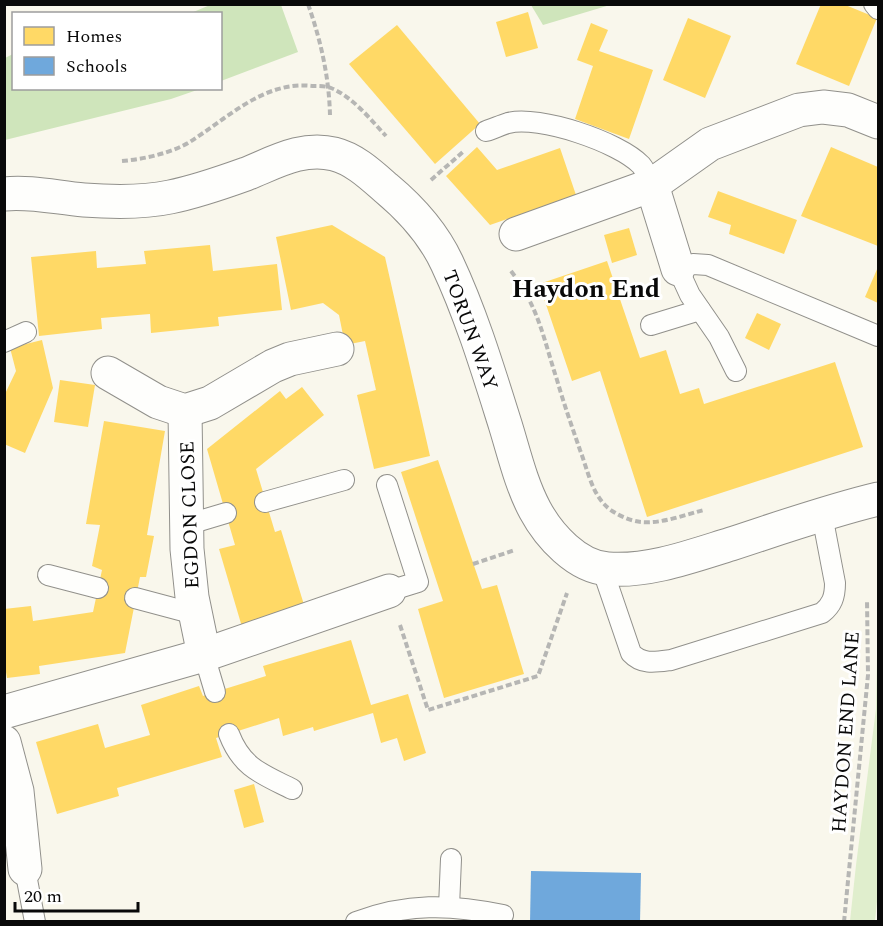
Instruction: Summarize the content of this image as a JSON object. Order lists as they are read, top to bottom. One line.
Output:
{"streets":{"street":["TORUN WAY","EGDON CLOSE"],"path":["HAYDON END LANE"]},"districts":["Haydon End"],"legend":["Homes","Schools"],"scale_bar":"20 m"}
